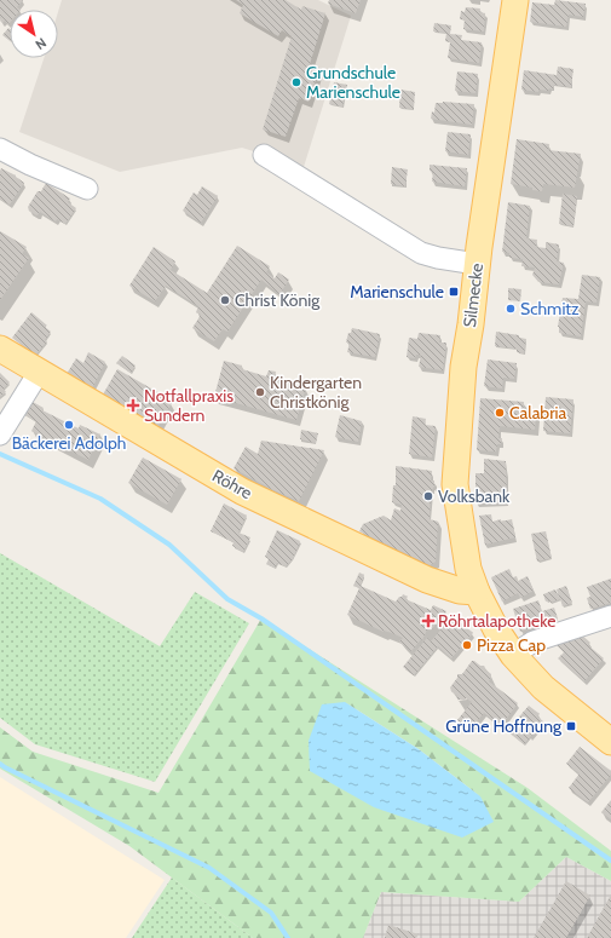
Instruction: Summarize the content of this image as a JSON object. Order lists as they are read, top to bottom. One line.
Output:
{"streets":{"main road":["Silmecke","Röhre"]},"crossings":[["Silmecke","Röhre"]],"places":{"other":["Grundschule Marienschule","Christ König","Schmitz","Kindergarten Christkönig","Calabria","Bäckerei Adolph","Volksbank","Pizza Cap"],"transit":["Marienschule","Grüne Hoffnung"],"health":["Notfallpraxis Sundern","Röhrtalapotheke"]},"north":"bottom right"}
